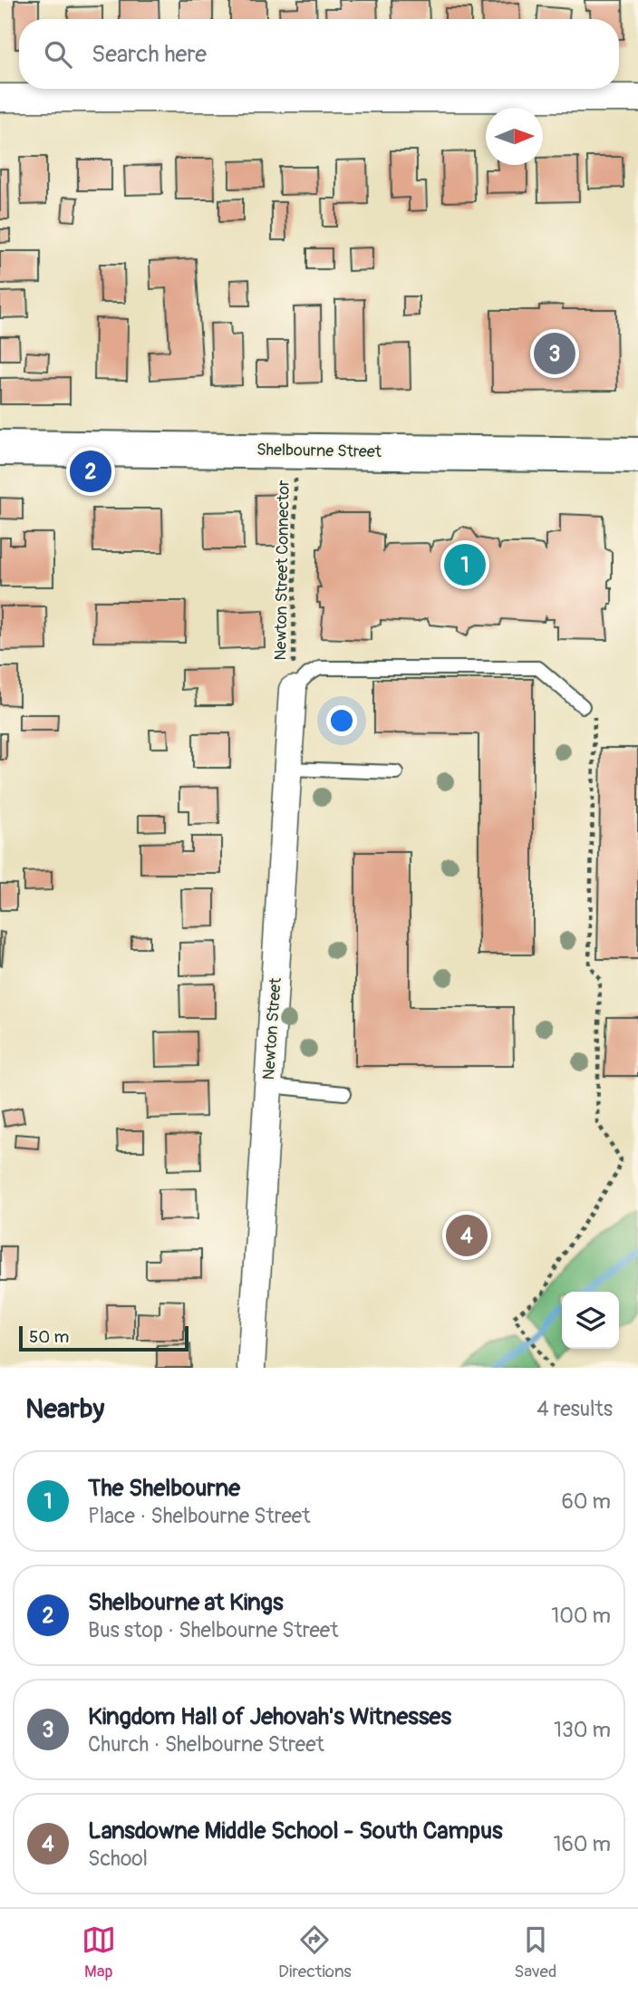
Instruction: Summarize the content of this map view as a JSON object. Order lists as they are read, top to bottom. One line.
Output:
{"streets":{"main road":["Shelbourne Street"],"street":["Newton Street"],"path":["Newton Street Connector"]},"crossings":[["Shelbourne Street","Newton Street Connector"],["Newton Street Connector","Newton Street"]],"scale_bar":"50 m","north":"right","page":{"search":"Search here","pins":["3","2","1","4"],"scale":"50 m","heading":["Nearby","4 results"],"list":[{"mark":"1","name":"The Shelbourne","note":"Place · Shelbourne Street","value":"60 m"},{"mark":"2","name":"Shelbourne at Kings","note":"Bus stop · Shelbourne Street","value":"100 m"},{"mark":"3","name":"Kingdom Hall of Jehovah's Witnesses","note":"Church · Shelbourne Street","value":"130 m"},{"mark":"4","name":"Lansdowne Middle School - South Campus","note":"School","value":"160 m"}],"nav":["Map","Directions","Saved"]}}
